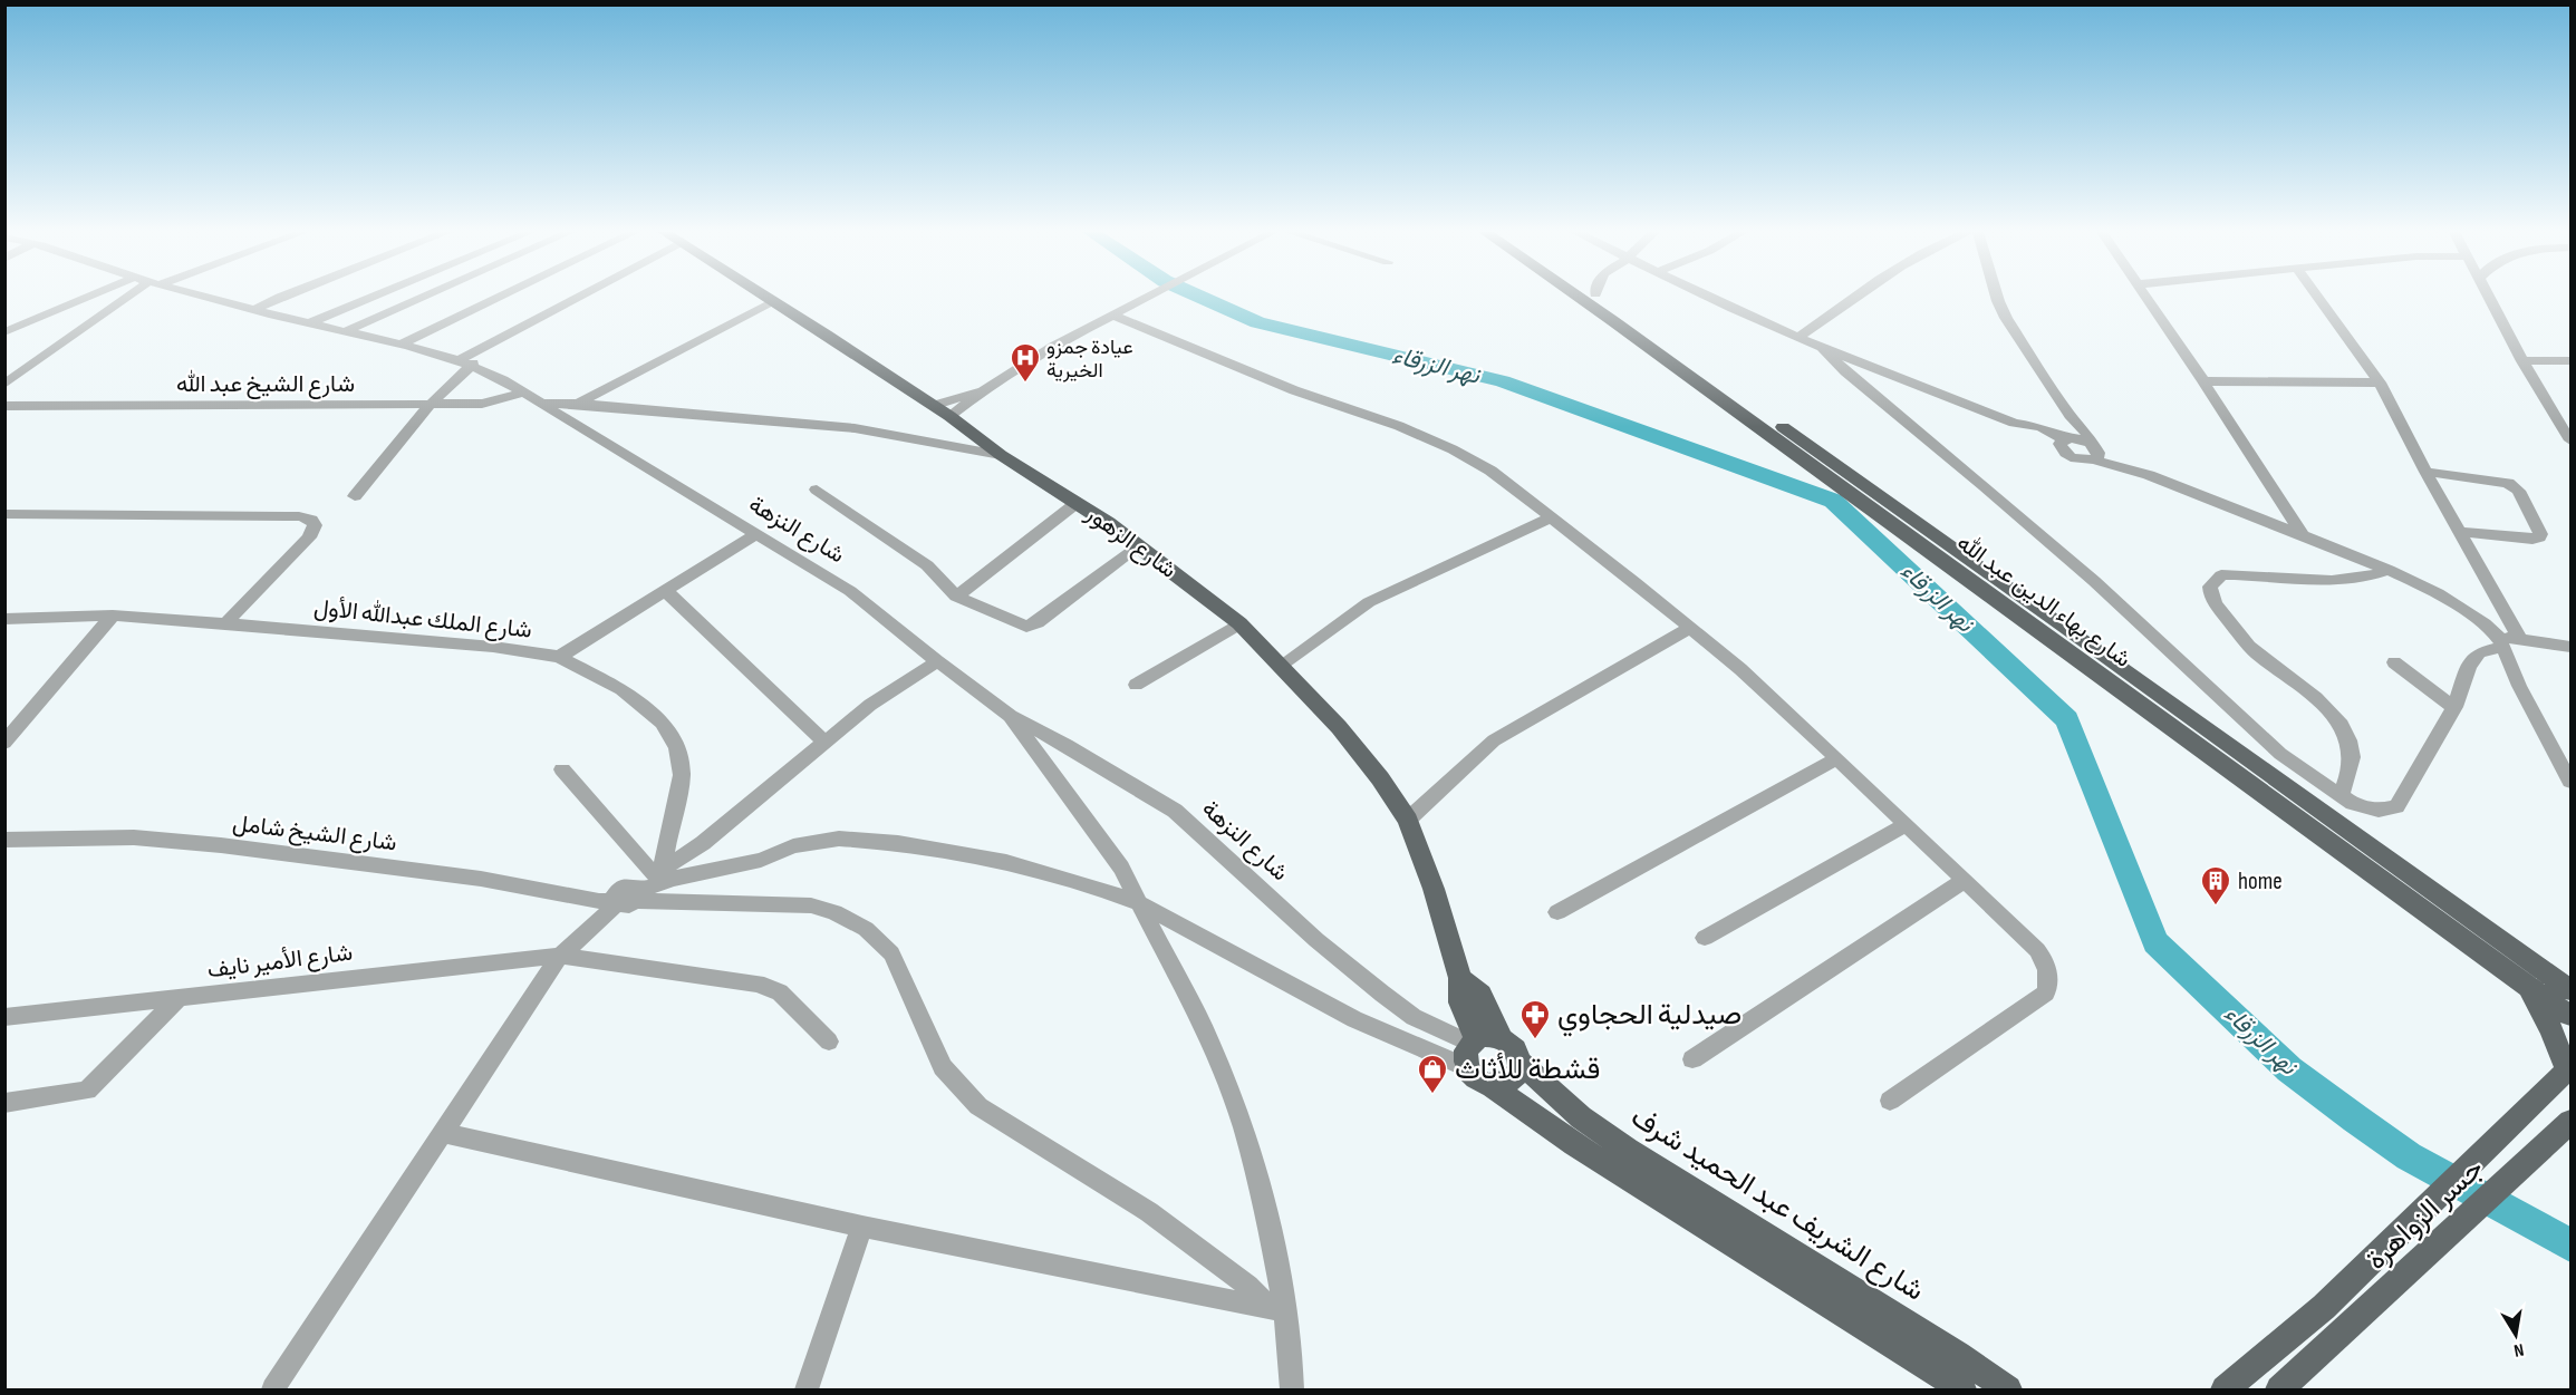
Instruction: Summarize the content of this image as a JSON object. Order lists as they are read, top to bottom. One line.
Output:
{"streets":{"main road":["شارع الزهور","شارع بهاء الدين عبد الله","شارع الشريف عبد الحميد شرف","جسر الزواهرة"],"street":["شارع الشيخ عبد الله","شارع النزهة","شارع الملك عبدالله الأول","شارع الشيخ شامل","شارع الأمير نايف"]},"crossings":[["شارع الشيخ عبد الله","شارع النزهة"],["شارع النزهة","شارع الزهور"],["شارع النزهة","شارع الشريف عبد الحميد شرف"],["شارع الزهور","شارع الشريف عبد الحميد شرف"]],"water":["نهر الزرقاء"],"places":{"hospital":["عيادة جمزو الخيرية"],"building":["home"],"pharmacy":["صيدلية الحجاوي"],"shop":["قشطة للأثاث"]},"north":"bottom"}
